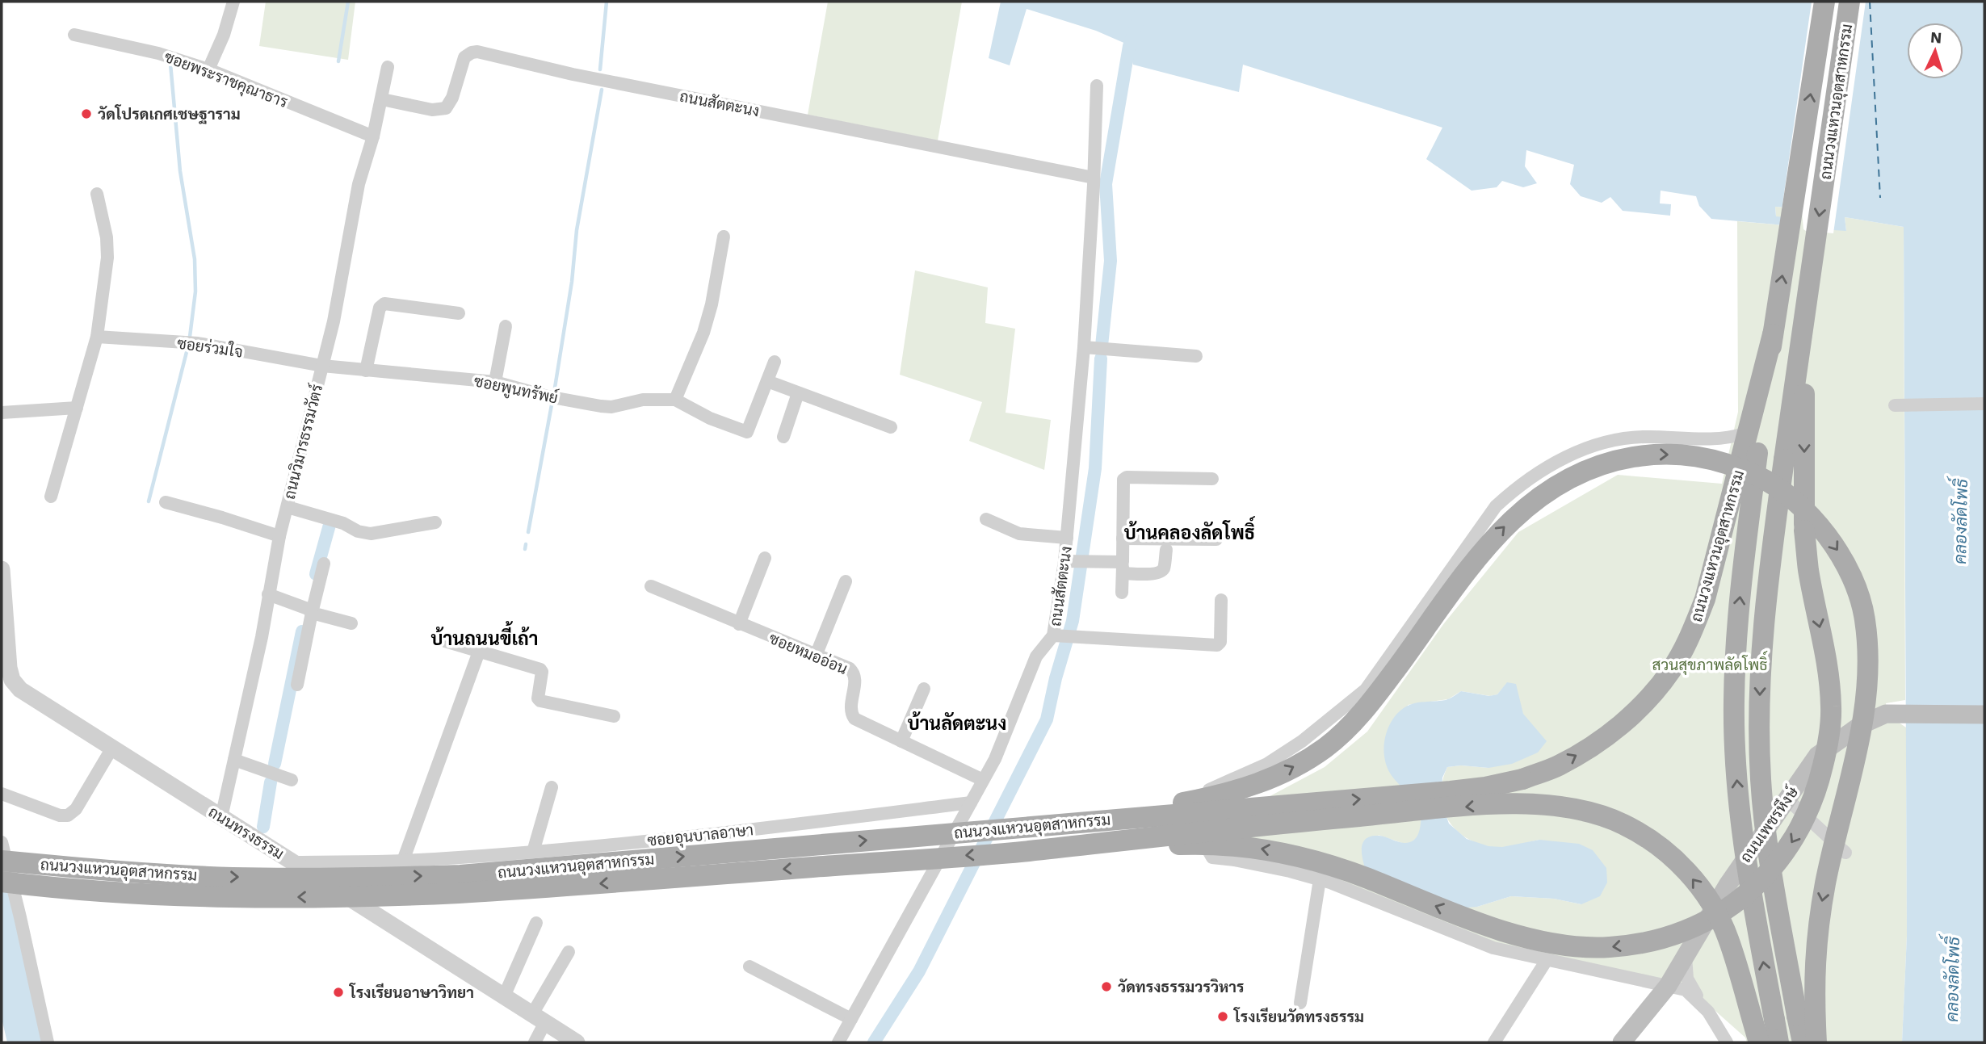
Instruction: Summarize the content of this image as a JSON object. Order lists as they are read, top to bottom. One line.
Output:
{"streets":{"main road":["ถนนวงแหวนอุตสาหกรรม","ถนนเพชรหึงษ์"],"street":["ซอยพระราชคุณาธาร","ถนนสัตตะนง","ซอยร่วมใจ","ซอยพูนทรัพย์","ถนนวิมารธรรมวัตร์","ซอยหมออ่อน","ถนนทรงธรรม","ซอยอุนบาลอาษา"]},"crossings":[["ซอยพระราชคุณาธาร","ถนนวิมารธรรมวัตร์"],["ถนนสัตตะนง","ถนนวิมารธรรมวัตร์"],["ถนนสัตตะนง","ซอยหมออ่อน"],["ถนนสัตตะนง","ซอยอุนบาลอาษา"],["ซอยร่วมใจ","ซอยพูนทรัพย์"],["ซอยร่วมใจ","ถนนวิมารธรรมวัตร์"],["ซอยพูนทรัพย์","ถนนวิมารธรรมวัตร์"],["ถนนวิมารธรรมวัตร์","ถนนทรงธรรม"],["ถนนทรงธรรม","ซอยอุนบาลอาษา"]],"districts":["บ้านคลองลัดโพธิ์","บ้านถนนขี้เถ้า","บ้านลัดตะนง"],"water":["คลองลัดโพธิ์"],"parks":["สวนสุขภาพลัดโพธิ์"],"places":["วัดโปรดเกศเชษฐาราม","วัดทรงธรรมวรวิหาร","โรงเรียนอาษาวิทยา","โรงเรียนวัดทรงธรรม"],"north":"top"}
